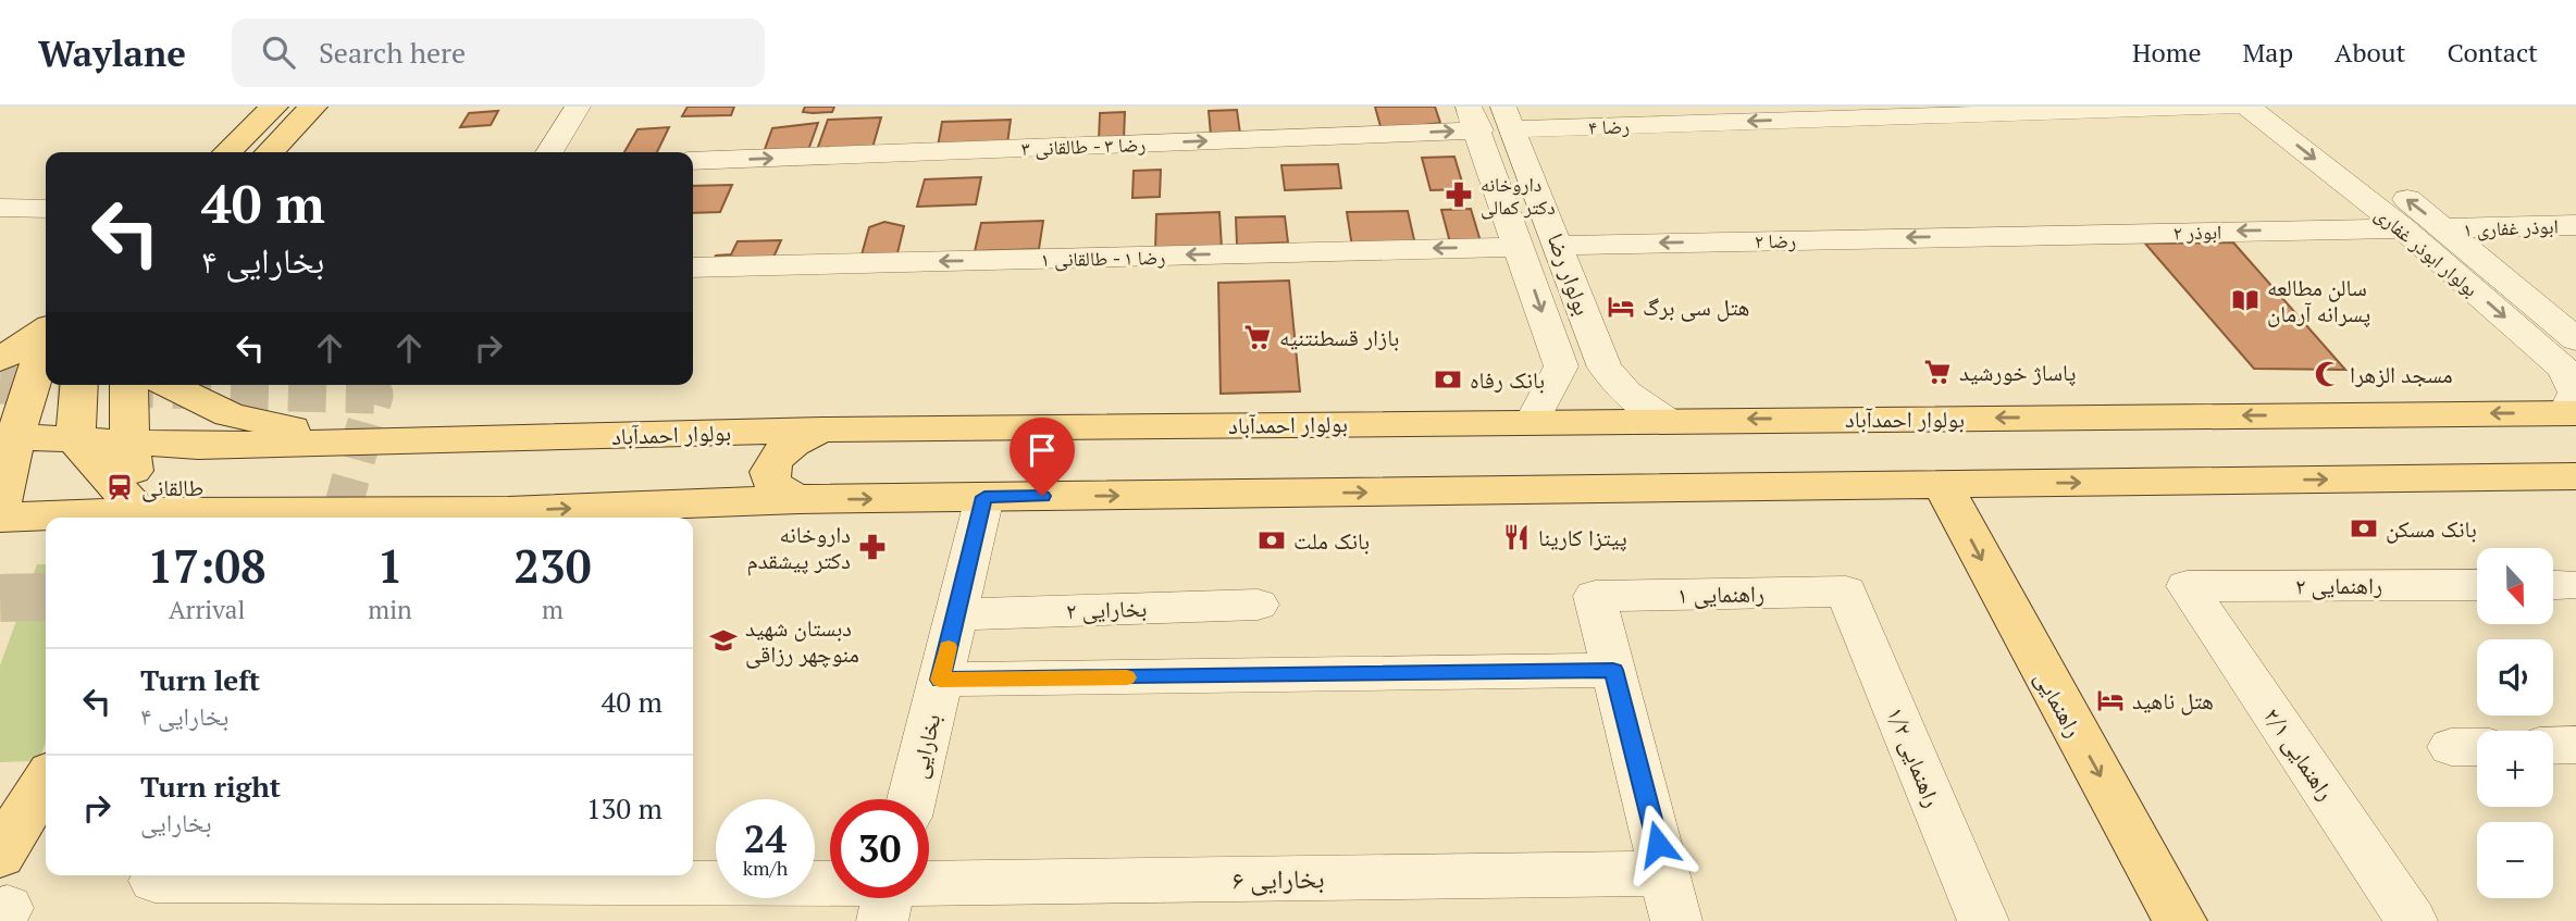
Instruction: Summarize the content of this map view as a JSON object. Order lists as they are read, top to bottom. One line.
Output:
{"streets":{"main road":["بولوار احمدآباد","راهنمایی"],"street":["رضا ۴","رضا ۳ - طالقانی ۳","ابوذر غفاری ۱","ابوذر ۲","رضا ۲","بولوار ابوذر غفاری","رضا ۱ - طالقانی ۱","بولوار رضا","راهنمایی ۲","راهنمایی ۱","بخارایی ۲","بخارایی","راهنمایی ۲/۱","راهنمایی ۱/۲","بخارایی ۶"]},"crossings":[["رضا ۴","بولوار رضا"],["رضا ۳ - طالقانی ۳","بولوار رضا"],["ابوذر غفاری ۱","بولوار ابوذر غفاری"],["ابوذر ۲","رضا ۲"],["ابوذر ۲","بولوار ابوذر غفاری"],["رضا ۲","بولوار رضا"],["رضا ۱ - طالقانی ۱","بولوار رضا"],["بولوار رضا","بولوار احمدآباد"],["راهنمایی ۲","راهنمایی ۲/۱"],["راهنمایی ۱","راهنمایی ۱/۲"],["بخارایی ۲","بخارایی"]],"one_way":["رضا ۴","رضا ۳ - طالقانی ۳","ابوذر ۲","رضا ۲","رضا ۱ - طالقانی ۱","راهنمایی"],"places":{"pharmacy":["داروخانه دکتر کمالی","داروخانه دکتر پیشقدم"],"library":["سالن مطالعه پسرانه آرمان"],"hotel":["هتل سی برگ","هتل ناهید"],"supermarket":["بازار قسطنتنیه","پاساژ خورشید"],"mosque":["مسجد الزهرا"],"bank":["بانک رفاه","بانک مسکن","بانک ملت"],"station":["طالقانی"],"restaurant":["پیتزا کارینا"],"school or university":["دبستان شهید منوچهر رزاقی"]},"north":"bottom","page":{"header":"Waylane","search":"Search here","nav":["Home","Map","About","Contact"],"turn":["40 m","بخارایی ۴"],"eta":["17:08","Arrival","1","min","230","m"],"map_buttons":["+","−"],"list":[{"name":"Turn left","note":"بخارایی ۴","value":"40 m"},{"name":"Turn right","note":"بخارایی","value":"130 m"}],"speed":"24 km/h","limit":"30"}}
